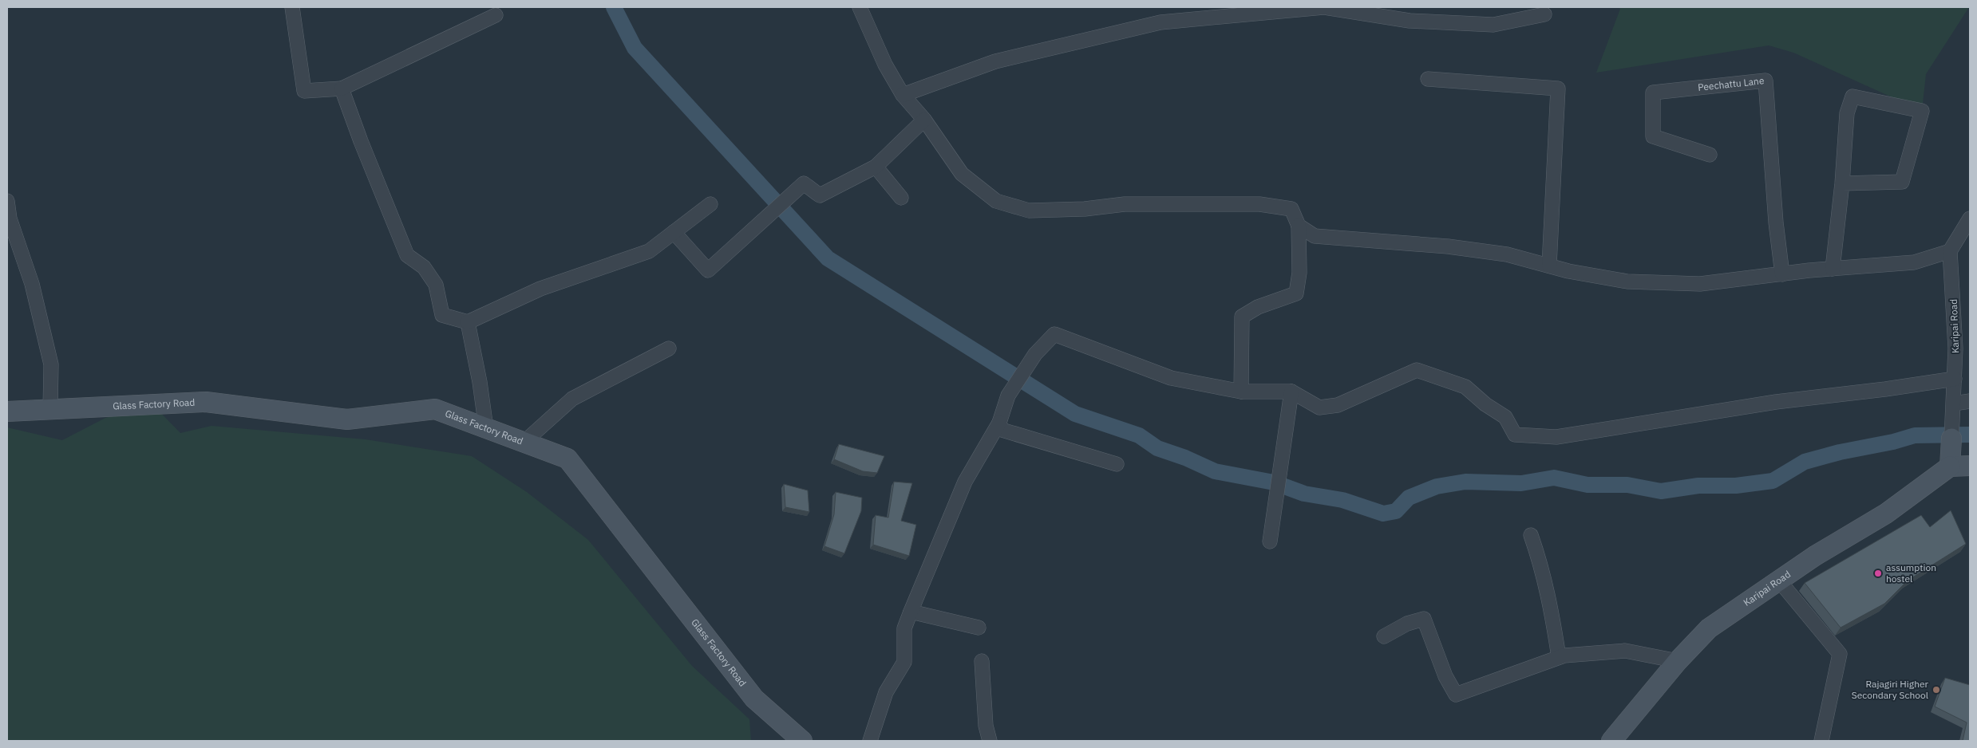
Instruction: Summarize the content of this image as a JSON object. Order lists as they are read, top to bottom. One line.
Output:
{"streets":{"main road":["Karipai Road","Glass Factory Road"],"street":["Peechattu Lane"]},"places":["assumption hostel","Rajagiri Higher Secondary School"]}
